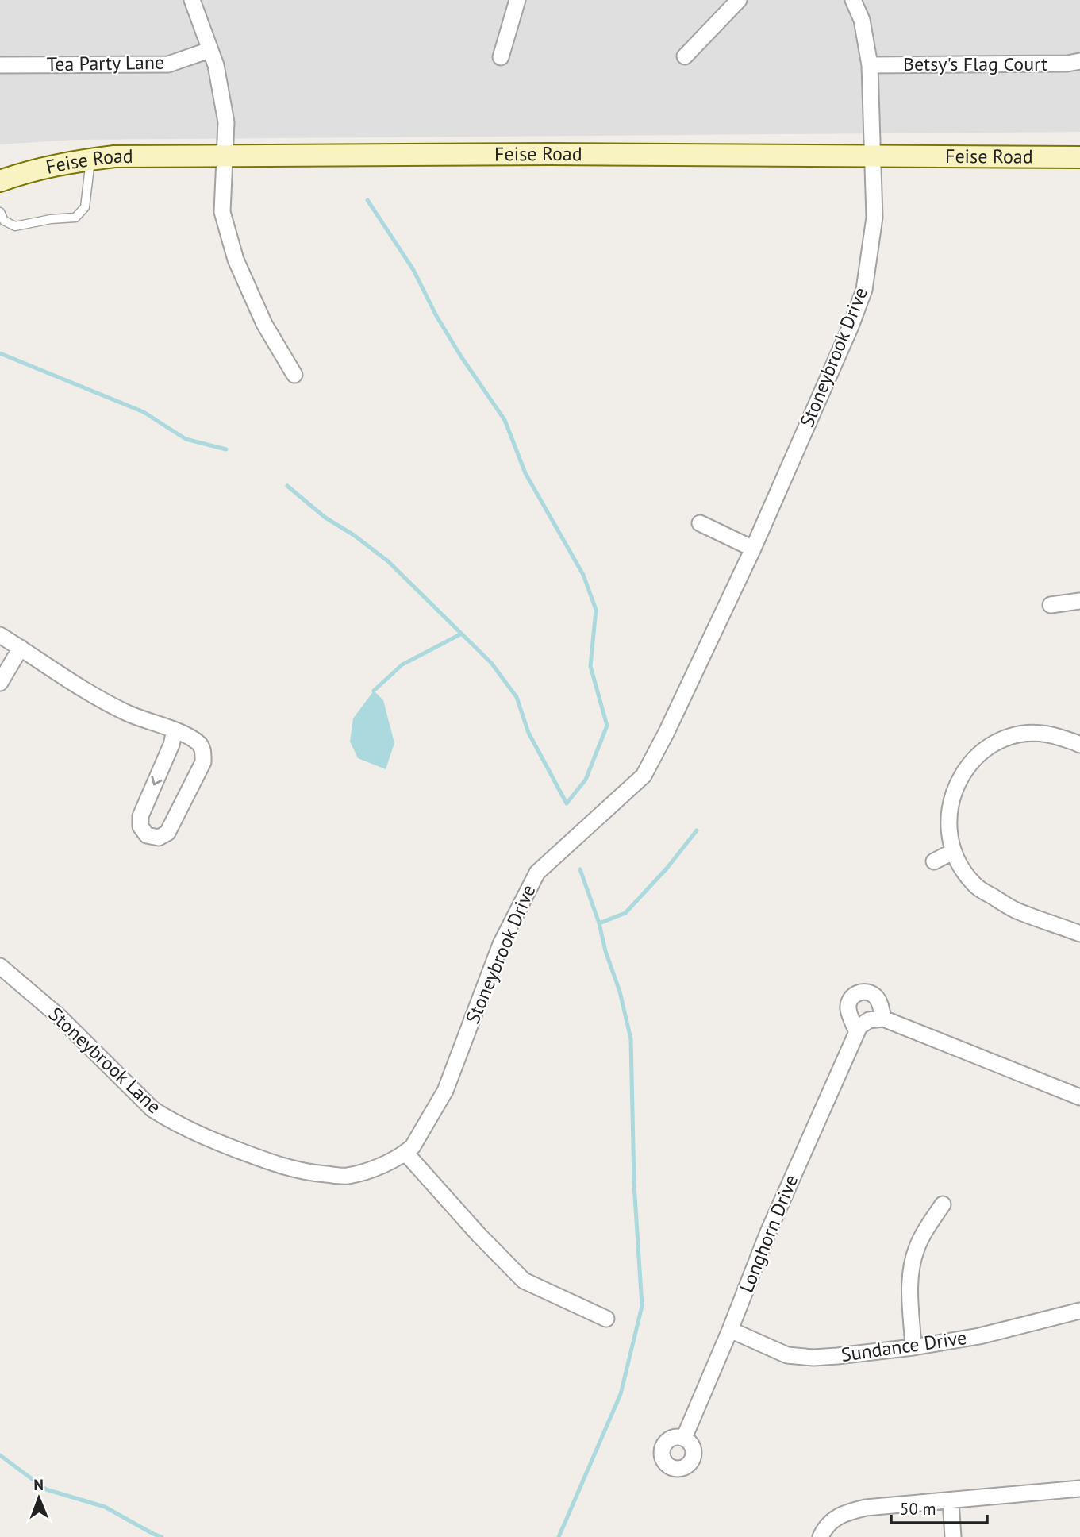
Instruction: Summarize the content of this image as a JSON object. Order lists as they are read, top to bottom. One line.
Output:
{"streets":{"main road":["Feise Road"],"street":["Tea Party Lane","Betsy's Flag Court","Stoneybrook Drive","Stoneybrook Lane","Longhorn Drive","Sundance Drive"]},"crossings":[["Betsy's Flag Court","Stoneybrook Drive"],["Feise Road","Stoneybrook Drive"],["Stoneybrook Drive","Stoneybrook Lane"],["Longhorn Drive","Sundance Drive"]],"scale_bar":"50 m","north":"top"}
